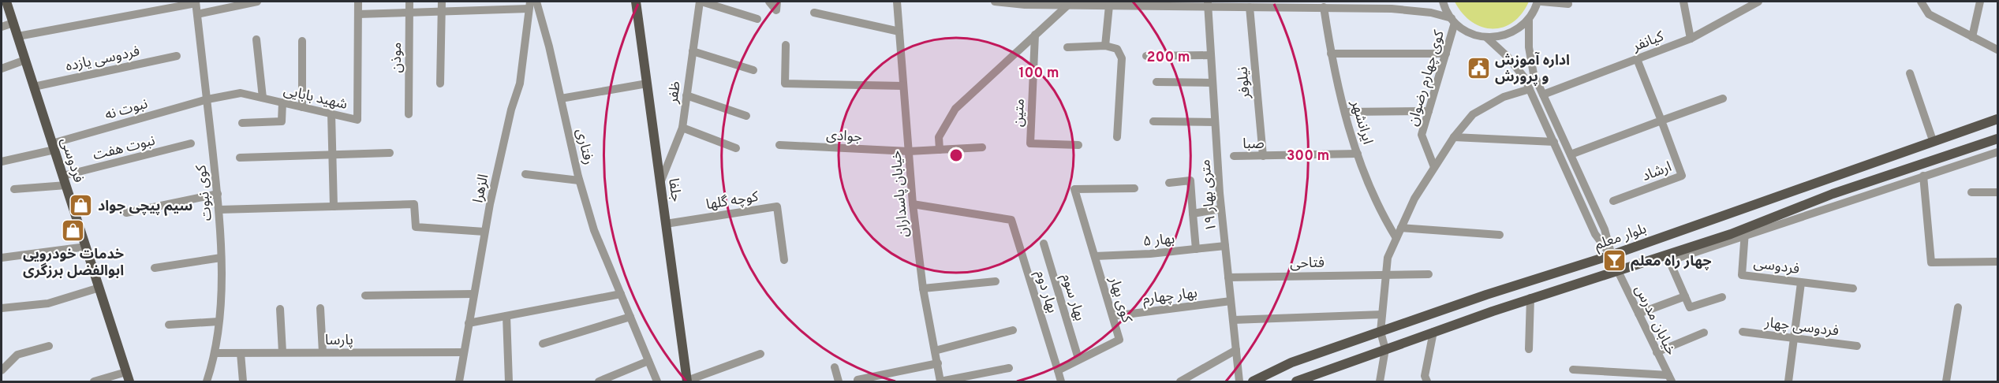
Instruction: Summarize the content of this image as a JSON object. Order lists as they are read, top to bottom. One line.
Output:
{"streets":{"main road":["فردوسی","جلفا","بلوار معلم"],"street":["کیانفر","موذن","فردوسی یازده","کوی چهارم رضوان","نیلوفر","ظفر","شهید بابایی","نبوت نه","متین","ایرانشهر","جوادی","صبا","رفتاری","نبوت هفت","ارشاد","الزهرا","کوی نبوت","خیابان پاسداران","۱۹ متری بهار","کوچه گلها","بهار ۵","فتاحی","بهار دوم","بهار چهارم","بهار سوم","کوی بهار","خیابان مدرس","فردوسی چهار","پارسا"]},"crossings":[["کیانفر","ارشاد"],["فردوسی یازده","فردوسی"],["نیلوفر","صبا"],["ظفر","جلفا"],["شهید بابایی","نبوت نه"],["شهید بابایی","کوی نبوت"],["نبوت نه","فردوسی"],["نبوت نه","کوی نبوت"],["ایرانشهر","صبا"],["جوادی","خیابان پاسداران"],["نبوت هفت","فردوسی"],["الزهرا","پارسا"],["جلفا","کوچه گلها"],["کوی نبوت","پارسا"],["خیابان پاسداران","بهار دوم"],["۱۹ متری بهار","بهار ۵"],["۱۹ متری بهار","فتاحی"],["۱۹ متری بهار","بهار چهارم"],["بهار ۵","کوی بهار"],["بهار دوم","کوی بهار"],["بهار چهارم","کوی بهار"],["بهار سوم","کوی بهار"]],"places":{"public building":["اداره آموزش و پرورش"],"shop":["سیم پیچی جواد","خدمات خودرویی ابوالفضل برزگری"],"bar":["چهار راه معلم"]},"rings":["200 m","100 m","300 m"]}
